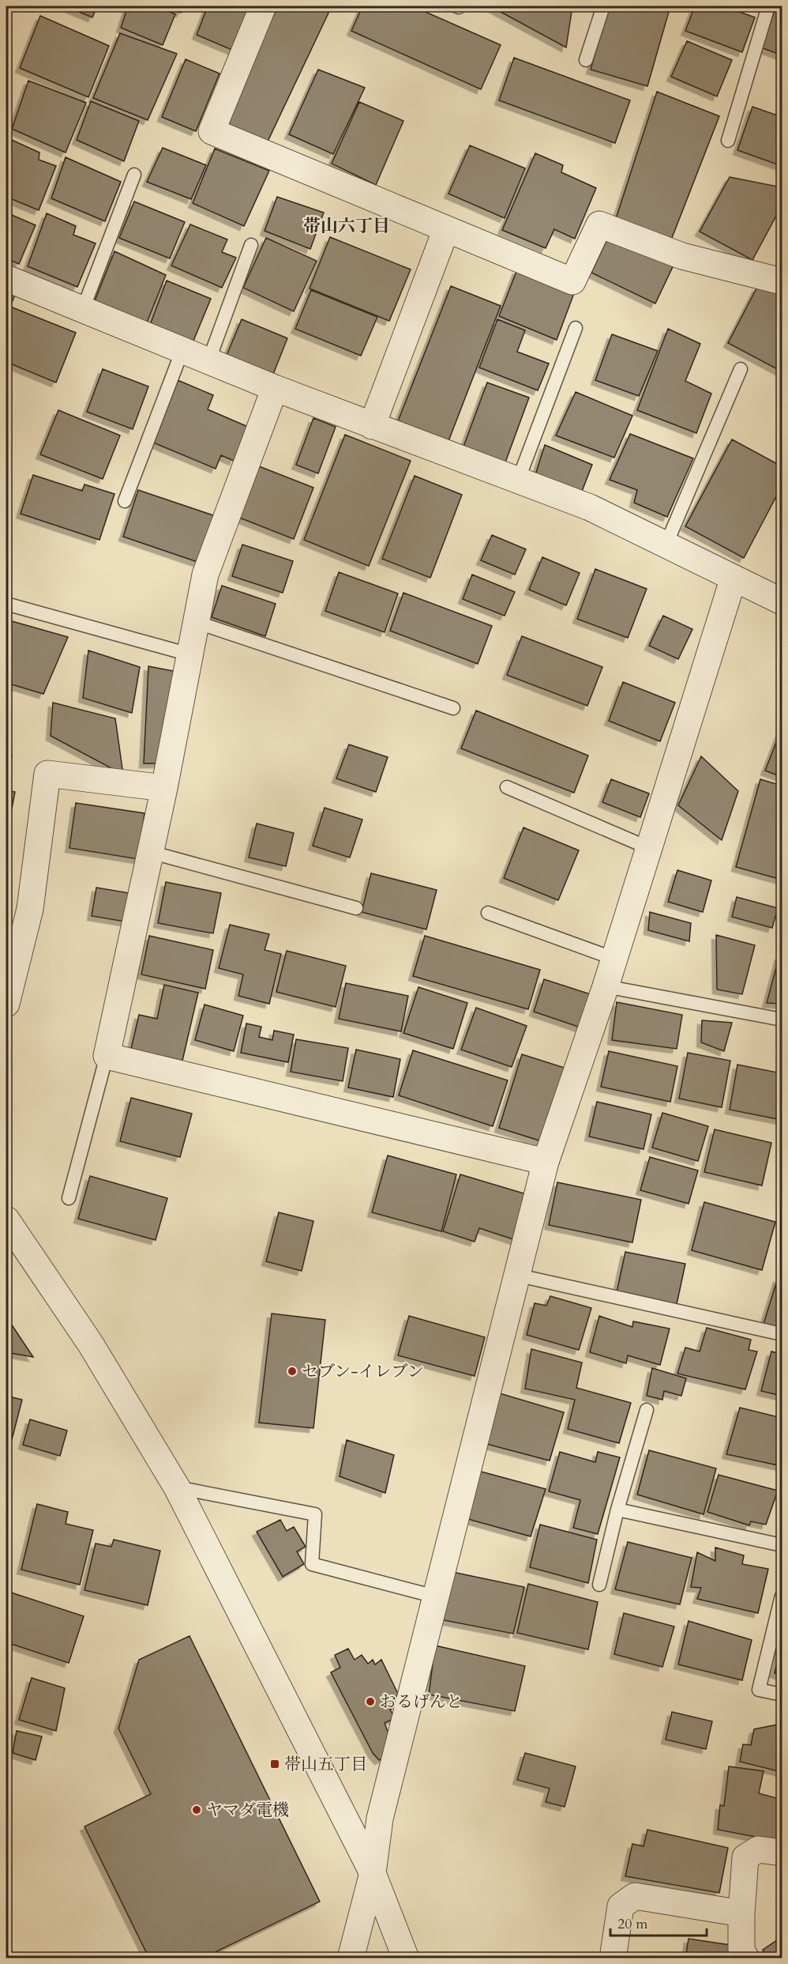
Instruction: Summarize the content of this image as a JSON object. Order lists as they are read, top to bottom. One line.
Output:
{"districts":["帯山六丁目"],"places":{"other":["セブン-イレブン","おるげんと","ヤマダ電機"],"transit":["帯山五丁目"]},"scale_bar":"20 m"}
